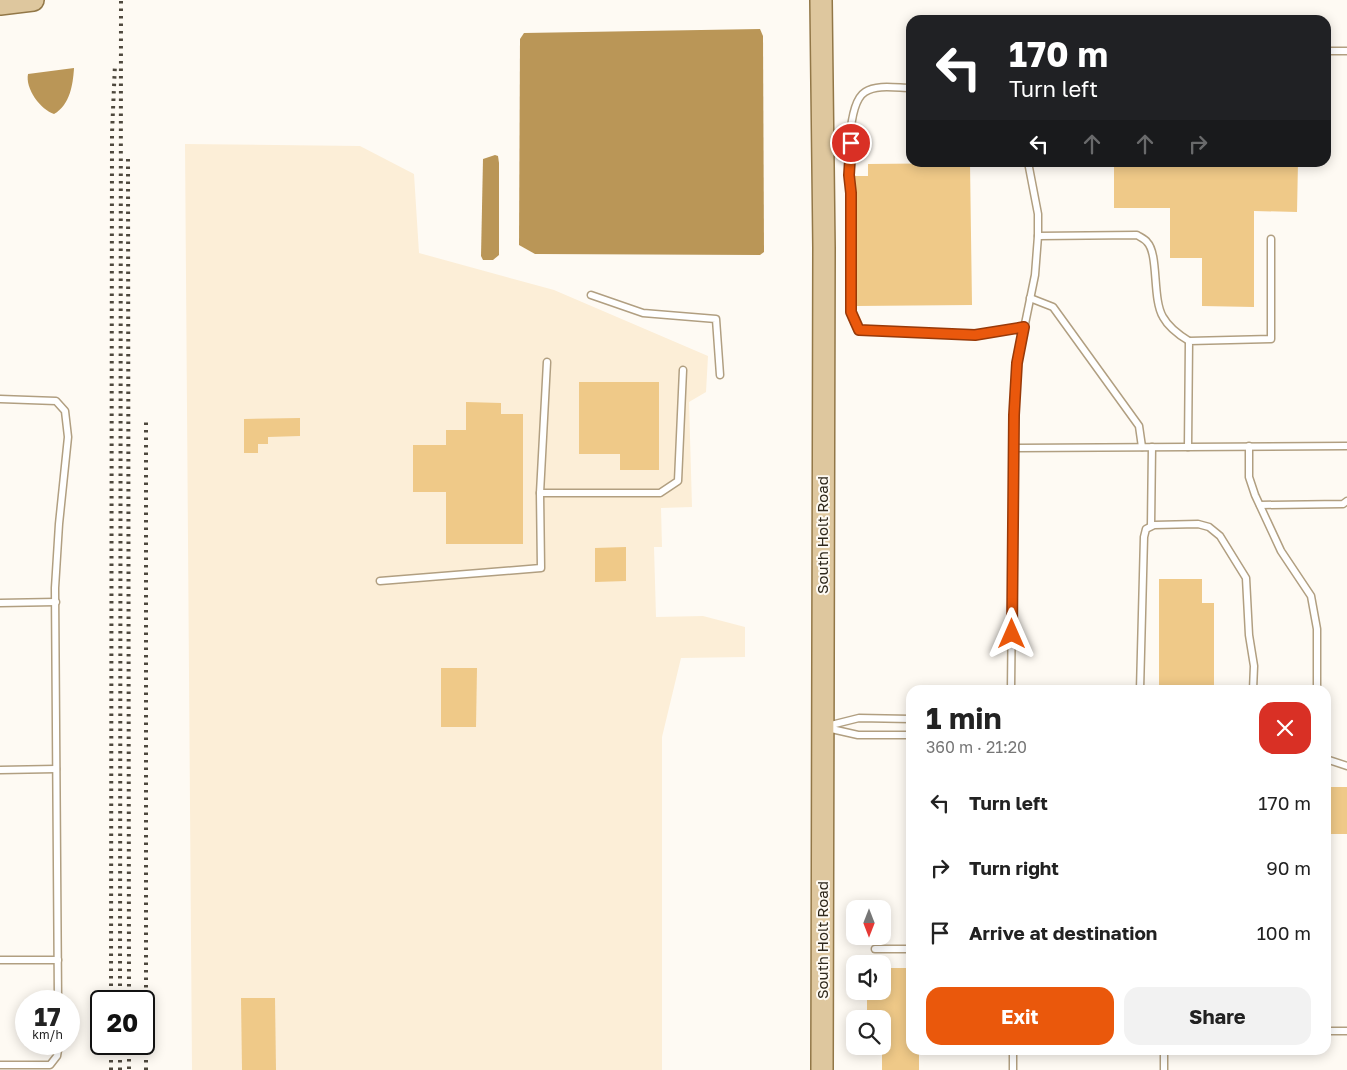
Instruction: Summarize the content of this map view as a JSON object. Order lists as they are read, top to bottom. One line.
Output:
{"streets":{"main road":["South Holt Road"]},"north":"bottom","page":{"turn":["170 m","Turn left"],"heading":["1 min","360 m · 21:20"],"list":[{"name":"Turn left","value":"170 m"},{"name":"Turn right","value":"90 m"},{"name":"Arrive at destination","value":"100 m"}],"buttons":["Exit","Share"],"speed":"17 km/h","limit":"20"}}
